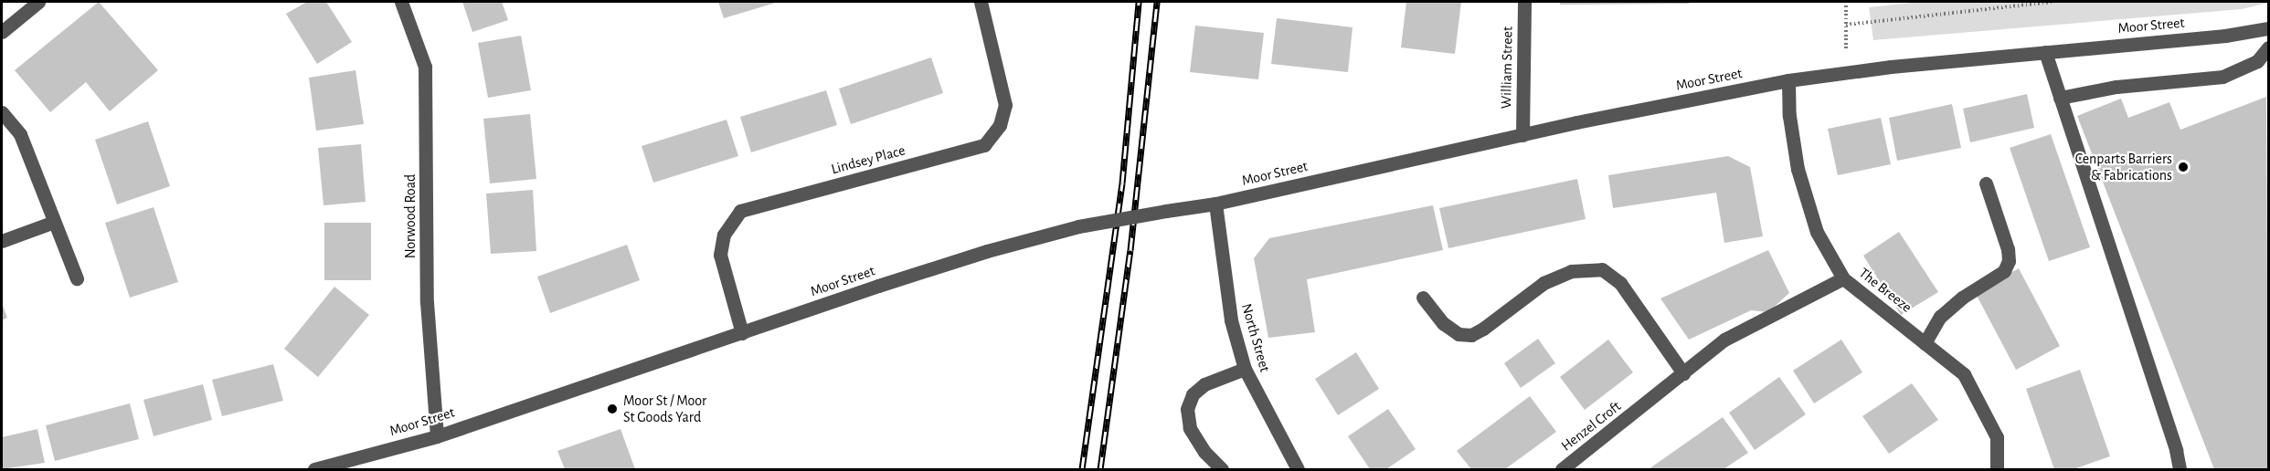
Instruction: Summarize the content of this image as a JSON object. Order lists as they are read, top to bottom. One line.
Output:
{"streets":{"street":["Moor Street","William Street","Lindsey Place","Norwood Road","The Breeze","North Street","Henzel Croft"]},"crossings":[["Moor Street","William Street"],["Moor Street","Lindsey Place"],["Moor Street","Norwood Road"],["Moor Street","The Breeze"],["Moor Street","North Street"],["The Breeze","Henzel Croft"]],"places":["Cenparts Barriers & Fabrications","Moor St / Moor St Goods Yard"]}
